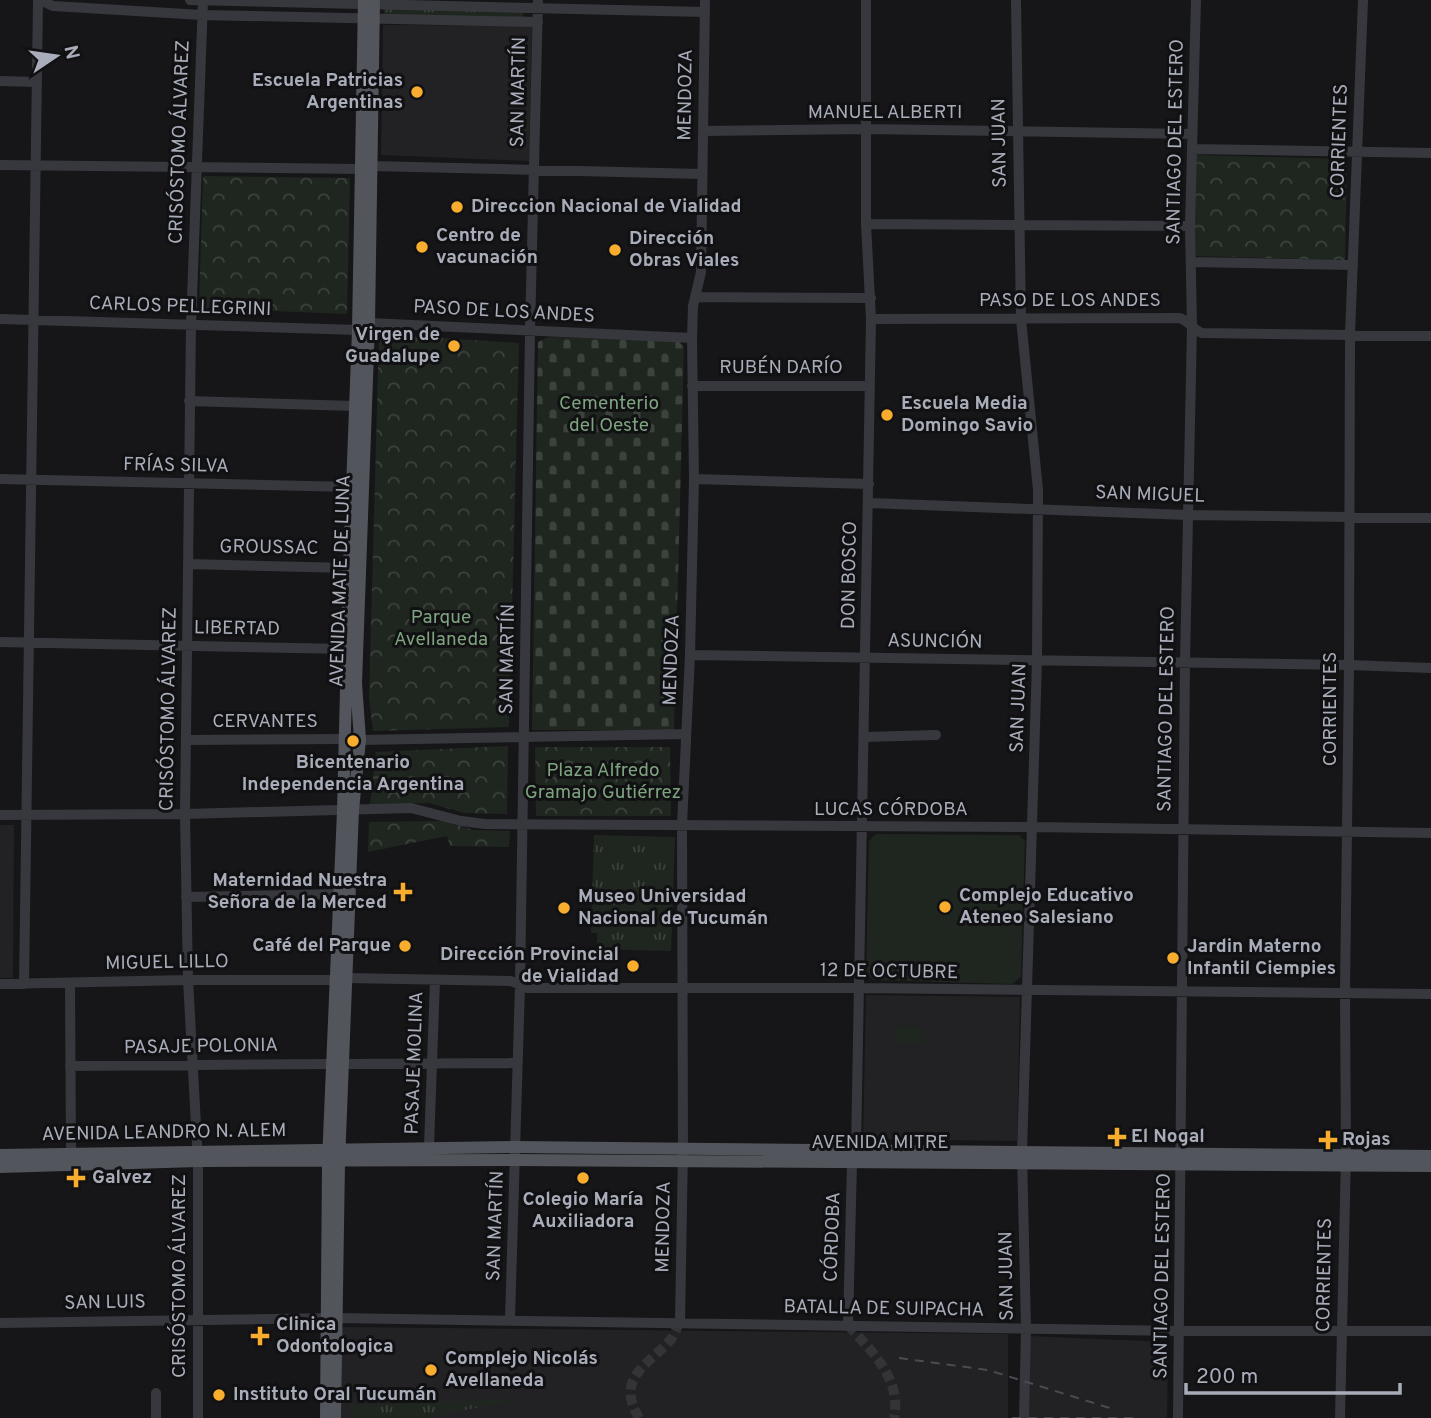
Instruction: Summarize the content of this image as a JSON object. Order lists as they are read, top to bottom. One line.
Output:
{"streets":{"main road":["AVENIDA MATE DE LUNA","AVENIDA LEANDRO N. ALEM","AVENIDA MITRE"],"street":["SAN MARTÍN","MENDOZA","MANUEL ALBERTI","CORRIENTES","CRISÓSTOMO ÁLVAREZ","SANTIAGO DEL ESTERO","SAN JUAN","PASO DE LOS ANDES","CARLOS PELLEGRINI","RUBÉN DARÍO","FRÍAS SILVA","SAN MIGUEL","GROUSSAC","DON BOSCO","LIBERTAD","ASUNCIÓN","CERVANTES","LUCAS CÓRDOBA","MIGUEL LILLO","12 DE OCTUBRE","PASAJE POLONIA","PASAJE MOLINA","CÓRDOBA","SAN LUIS","BATALLA DE SUIPACHA"]},"crossings":[["SAN MARTÍN","PASO DE LOS ANDES"],["SAN MARTÍN","LUCAS CÓRDOBA"],["SAN MARTÍN","12 DE OCTUBRE"],["SAN MARTÍN","PASAJE POLONIA"],["SAN MARTÍN","AVENIDA MITRE"],["SAN MARTÍN","BATALLA DE SUIPACHA"],["MENDOZA","MANUEL ALBERTI"],["MENDOZA","PASO DE LOS ANDES"],["MENDOZA","RUBÉN DARÍO"],["MENDOZA","ASUNCIÓN"],["MENDOZA","LUCAS CÓRDOBA"],["MENDOZA","12 DE OCTUBRE"],["MENDOZA","AVENIDA MITRE"],["MENDOZA","BATALLA DE SUIPACHA"],["MANUEL ALBERTI","SANTIAGO DEL ESTERO"],["MANUEL ALBERTI","SAN JUAN"],["MANUEL ALBERTI","DON BOSCO"],["CORRIENTES","PASO DE LOS ANDES"],["CORRIENTES","SAN MIGUEL"],["CORRIENTES","ASUNCIÓN"],["CORRIENTES","LUCAS CÓRDOBA"],["CORRIENTES","12 DE OCTUBRE"],["CORRIENTES","AVENIDA MITRE"],["CORRIENTES","BATALLA DE SUIPACHA"],["CRISÓSTOMO ÁLVAREZ","CARLOS PELLEGRINI"],["CRISÓSTOMO ÁLVAREZ","FRÍAS SILVA"],["CRISÓSTOMO ÁLVAREZ","GROUSSAC"],["CRISÓSTOMO ÁLVAREZ","LIBERTAD"],["CRISÓSTOMO ÁLVAREZ","CERVANTES"],["CRISÓSTOMO ÁLVAREZ","LUCAS CÓRDOBA"],["CRISÓSTOMO ÁLVAREZ","MIGUEL LILLO"],["CRISÓSTOMO ÁLVAREZ","PASAJE POLONIA"],["CRISÓSTOMO ÁLVAREZ","AVENIDA LEANDRO N. ALEM"],["CRISÓSTOMO ÁLVAREZ","SAN LUIS"],["SANTIAGO DEL ESTERO","PASO DE LOS ANDES"],["SANTIAGO DEL ESTERO","SAN MIGUEL"],["SANTIAGO DEL ESTERO","ASUNCIÓN"],["SANTIAGO DEL ESTERO","LUCAS CÓRDOBA"],["SANTIAGO DEL ESTERO","12 DE OCTUBRE"],["SANTIAGO DEL ESTERO","AVENIDA MITRE"],["SANTIAGO DEL ESTERO","BATALLA DE SUIPACHA"],["SAN JUAN","PASO DE LOS ANDES"],["SAN JUAN","SAN MIGUEL"],["SAN JUAN","ASUNCIÓN"],["SAN JUAN","LUCAS CÓRDOBA"],["SAN JUAN","12 DE OCTUBRE"],["SAN JUAN","AVENIDA MITRE"],["SAN JUAN","BATALLA DE SUIPACHA"],["PASO DE LOS ANDES","CARLOS PELLEGRINI"],["PASO DE LOS ANDES","DON BOSCO"],["PASO DE LOS ANDES","AVENIDA MATE DE LUNA"],["CARLOS PELLEGRINI","AVENIDA MATE DE LUNA"],["RUBÉN DARÍO","DON BOSCO"],["FRÍAS SILVA","AVENIDA MATE DE LUNA"],["SAN MIGUEL","DON BOSCO"],["GROUSSAC","AVENIDA MATE DE LUNA"],["DON BOSCO","ASUNCIÓN"],["DON BOSCO","LUCAS CÓRDOBA"],["DON BOSCO","12 DE OCTUBRE"],["DON BOSCO","AVENIDA MITRE"],["DON BOSCO","CÓRDOBA"],["AVENIDA MATE DE LUNA","LIBERTAD"],["AVENIDA MATE DE LUNA","CERVANTES"],["AVENIDA MATE DE LUNA","LUCAS CÓRDOBA"],["AVENIDA MATE DE LUNA","MIGUEL LILLO"],["AVENIDA MATE DE LUNA","12 DE OCTUBRE"],["AVENIDA MATE DE LUNA","PASAJE POLONIA"],["AVENIDA MATE DE LUNA","AVENIDA LEANDRO N. ALEM"],["AVENIDA MATE DE LUNA","AVENIDA MITRE"],["MIGUEL LILLO","12 DE OCTUBRE"],["12 DE OCTUBRE","PASAJE MOLINA"],["PASAJE POLONIA","PASAJE MOLINA"],["PASAJE MOLINA","AVENIDA MITRE"],["AVENIDA LEANDRO N. ALEM","AVENIDA MITRE"],["AVENIDA MITRE","CÓRDOBA"],["CÓRDOBA","BATALLA DE SUIPACHA"],["SAN LUIS","BATALLA DE SUIPACHA"]],"parks":["Cementerio del Oeste","Parque Avellaneda","Plaza Alfredo Gramajo Gutiérrez"],"places":{"other":["Escuela Patricias Argentinas","Direccion Nacional de Vialidad","Centro de vacunación","Dirección Obras Viales","Virgen de Guadalupe","Escuela Media Domingo Savio","Bicentenario Independencia Argentina","Complejo Educativo Ateneo Salesiano","Museo Universidad Nacional de Tucumán","Café del Parque","Jardin Materno Infantil Ciempies","Dirección Provincial de Vialidad","Colegio María Auxiliadora","Complejo Nicolás Avellaneda","Instituto Oral Tucumán"],"health":["Maternidad Nuestra Señora de la Merced","El Nogal","Rojas","Galvez","Clinica Odontologica"]},"scale_bar":"200 m","north":"right"}
